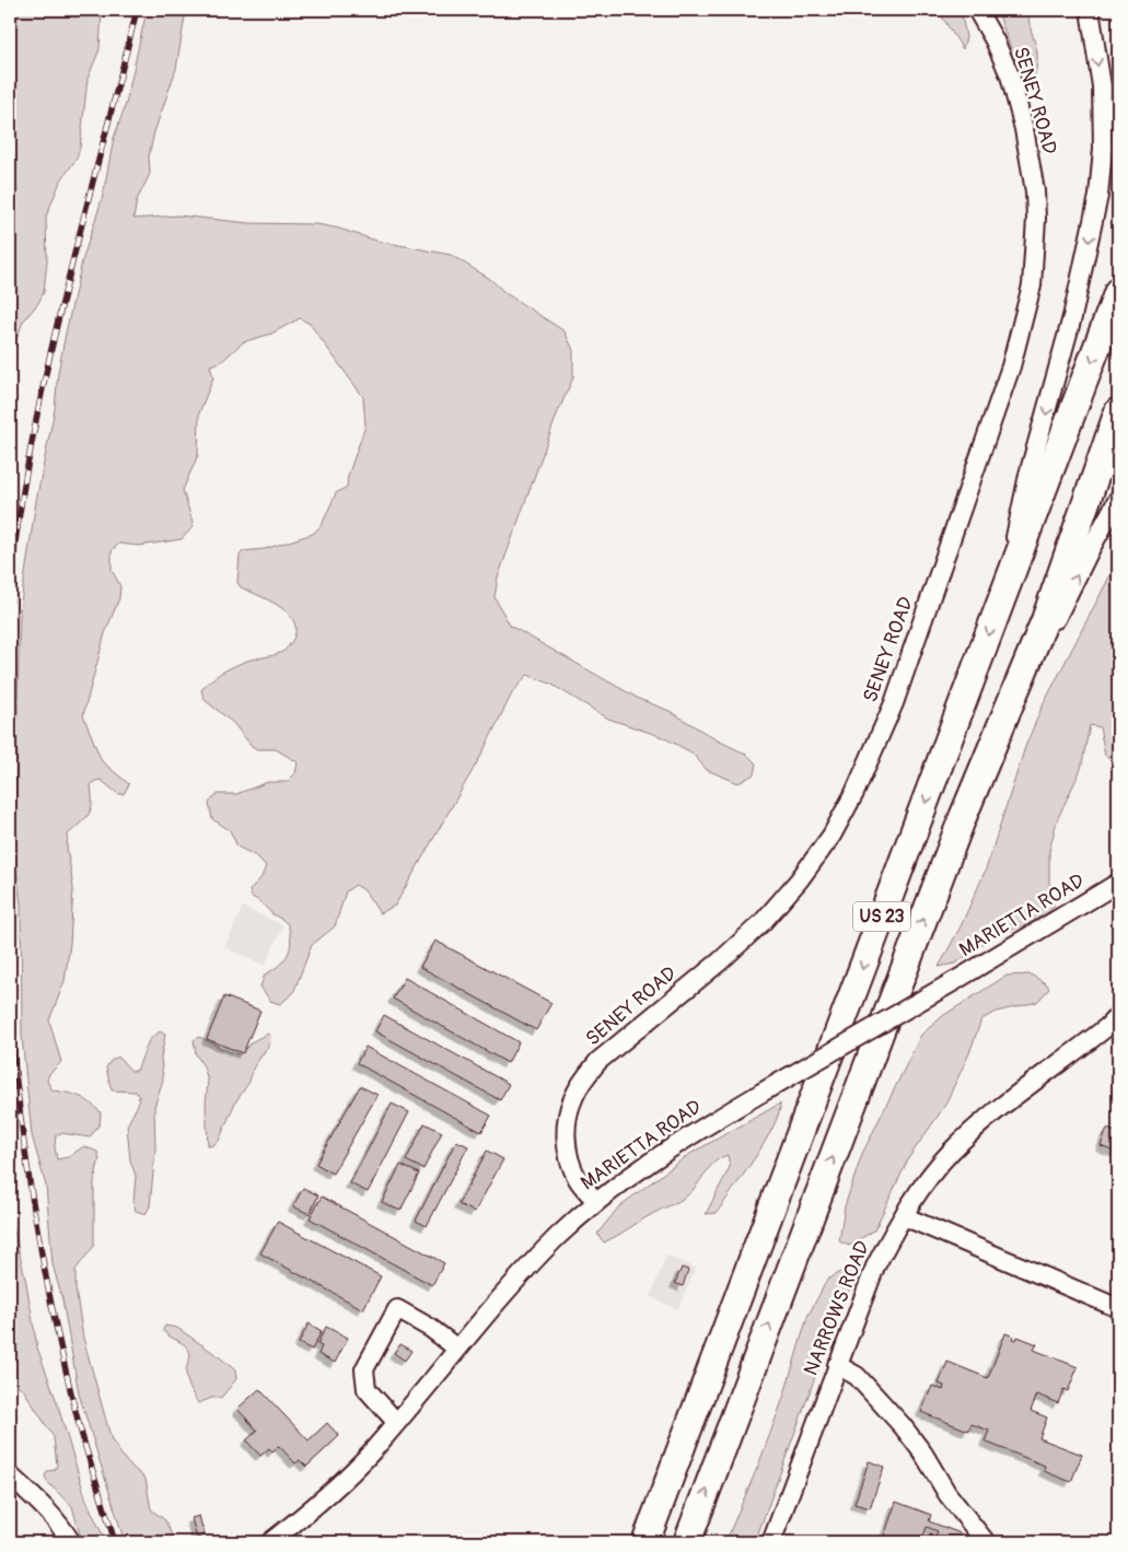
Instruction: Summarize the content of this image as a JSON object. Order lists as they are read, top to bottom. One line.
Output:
{"streets":{"highway":["US 23"],"street":["SENEY ROAD","MARIETTA ROAD","NARROWS ROAD"]},"crossings":[["SENEY ROAD","MARIETTA ROAD"]]}
